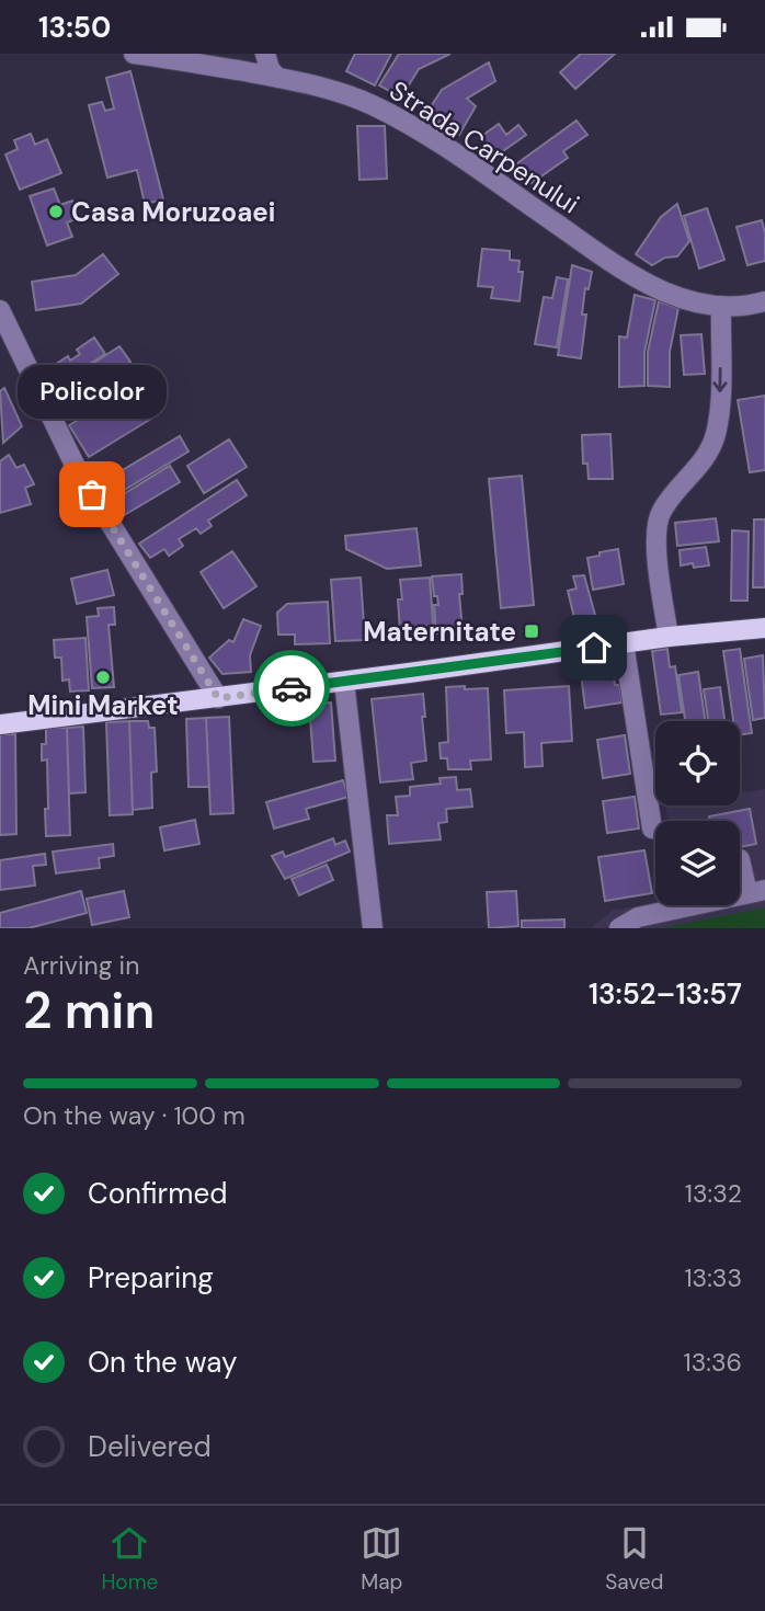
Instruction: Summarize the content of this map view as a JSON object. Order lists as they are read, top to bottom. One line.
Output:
{"streets":{"street":["Strada Carpenului"]},"places":{"other":["Casa Moruzoaei","Policolor","Mini Market"],"transit":["Maternitate"]},"page":{"status":"13:50","bubble":"Policolor","heading":["2 min","Arriving in","13:52–13:57"],"bar":"On the way · 100 m","list":[["Confirmed","13:32"],["Preparing","13:33"],["On the way","13:36"],"Delivered"],"tabs":["Home","Map","Saved"]}}
